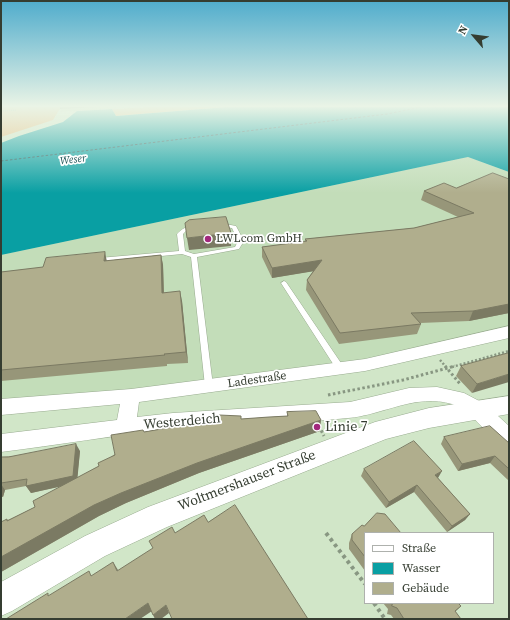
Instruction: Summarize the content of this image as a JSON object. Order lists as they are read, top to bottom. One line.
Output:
{"streets":{"street":["Ladestraße","Westerdeich","Woltmershauser Straße"]},"crossings":[["Westerdeich","Woltmershauser Straße"]],"water":["Weser"],"places":["LWLcom GmbH","Linie 7"],"legend":["Straße","Wasser","Gebäude"],"north":"top left"}
